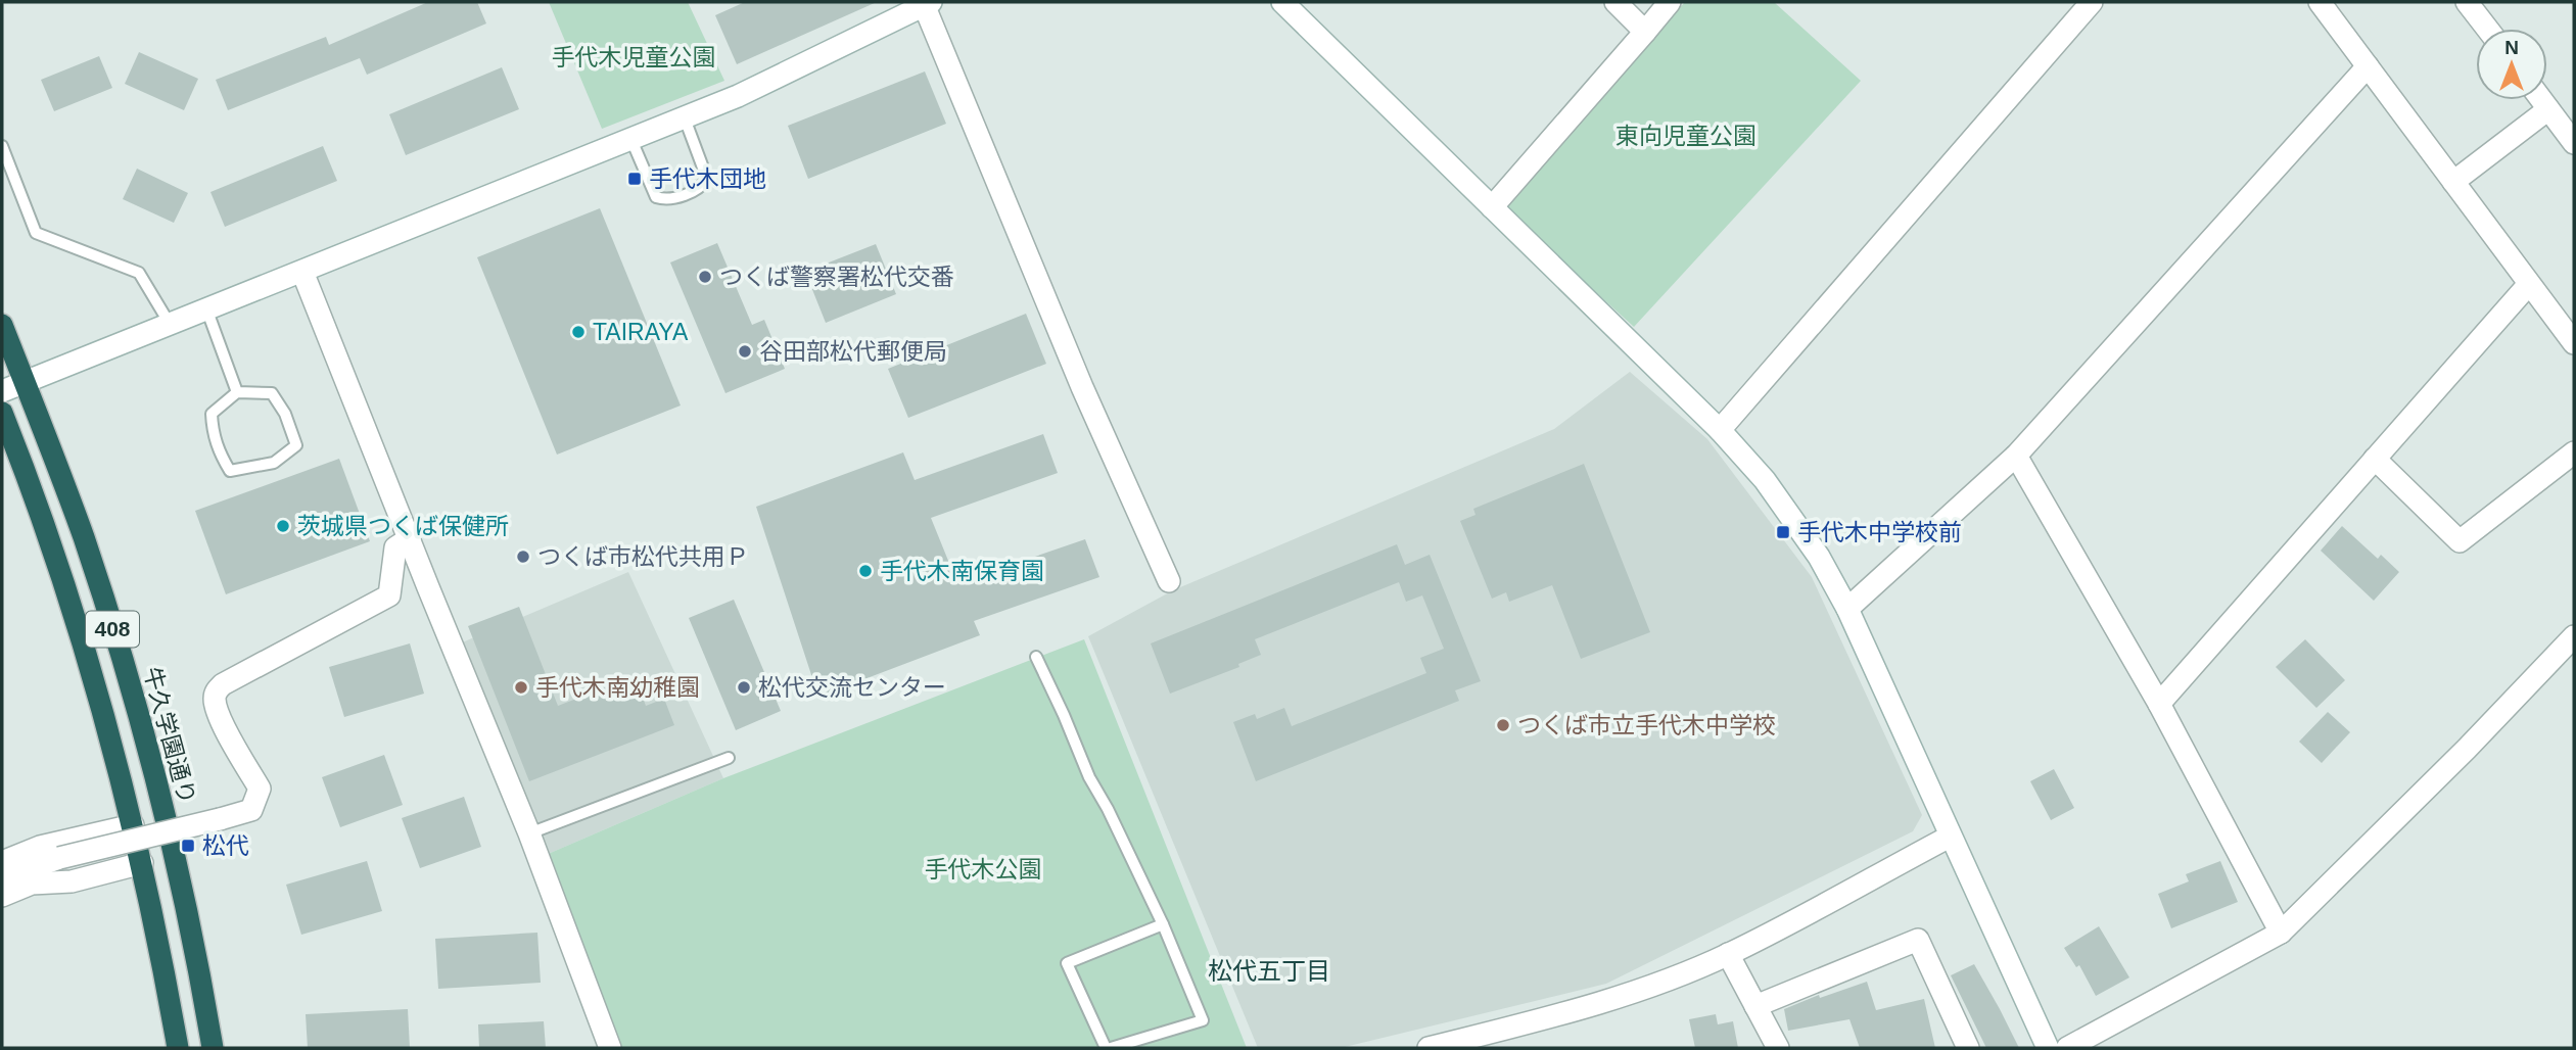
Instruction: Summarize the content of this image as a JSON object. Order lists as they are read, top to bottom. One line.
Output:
{"streets":{"highway":["408","牛久学園通り"]},"districts":["松代五丁目"],"parks":["手代木児童公園","東向児童公園","手代木公園"],"places":{"transit":["手代木団地","手代木中学校前","松代"],"other":["つくば警察署松代交番","TAIRAYA","谷田部松代郵便局","茨城県つくば保健所","つくば市松代共用Ｐ","手代木南保育園","手代木南幼稚園","松代交流センター","つくば市立手代木中学校"]},"north":"top"}
